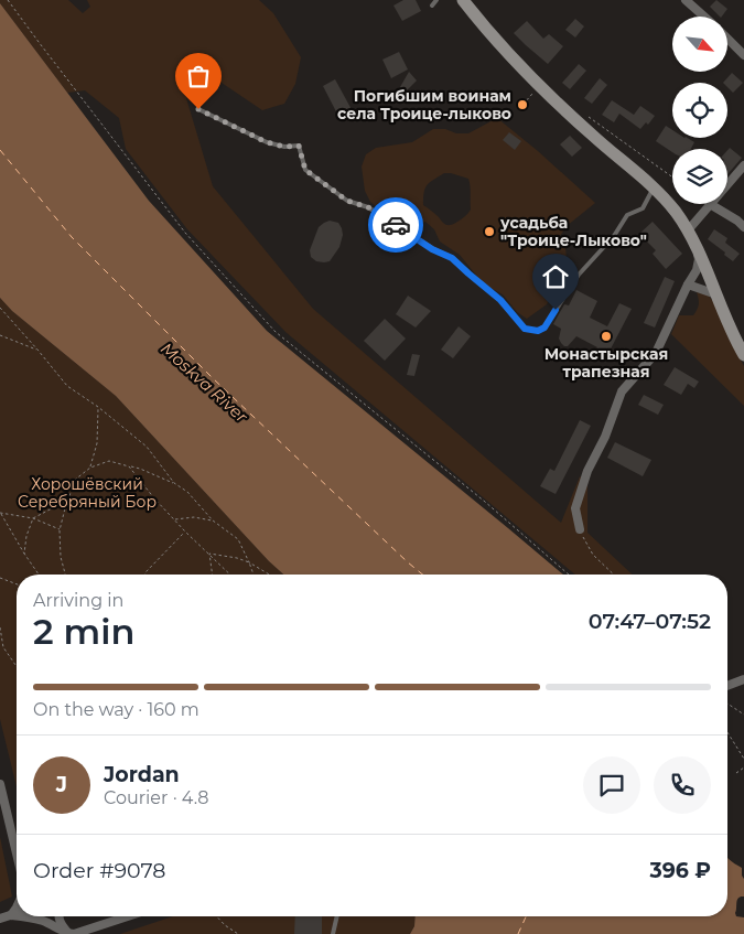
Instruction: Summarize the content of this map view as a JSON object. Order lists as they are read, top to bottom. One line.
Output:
{"water":["Moskva River"],"parks":["Хорошёвский Серебряный Бор"],"places":["Погибшим воинам села Троице-лыково","усадьба \"Троице-Лыково\"","Монастырская трапезная"],"north":"bottom right","page":{"heading":["2 min","Arriving in","07:47–07:52"],"panel":["Jordan","Courier · 4.8","Order #9078","396 ₽"],"bar":"On the way · 160 m","round":"J"}}
